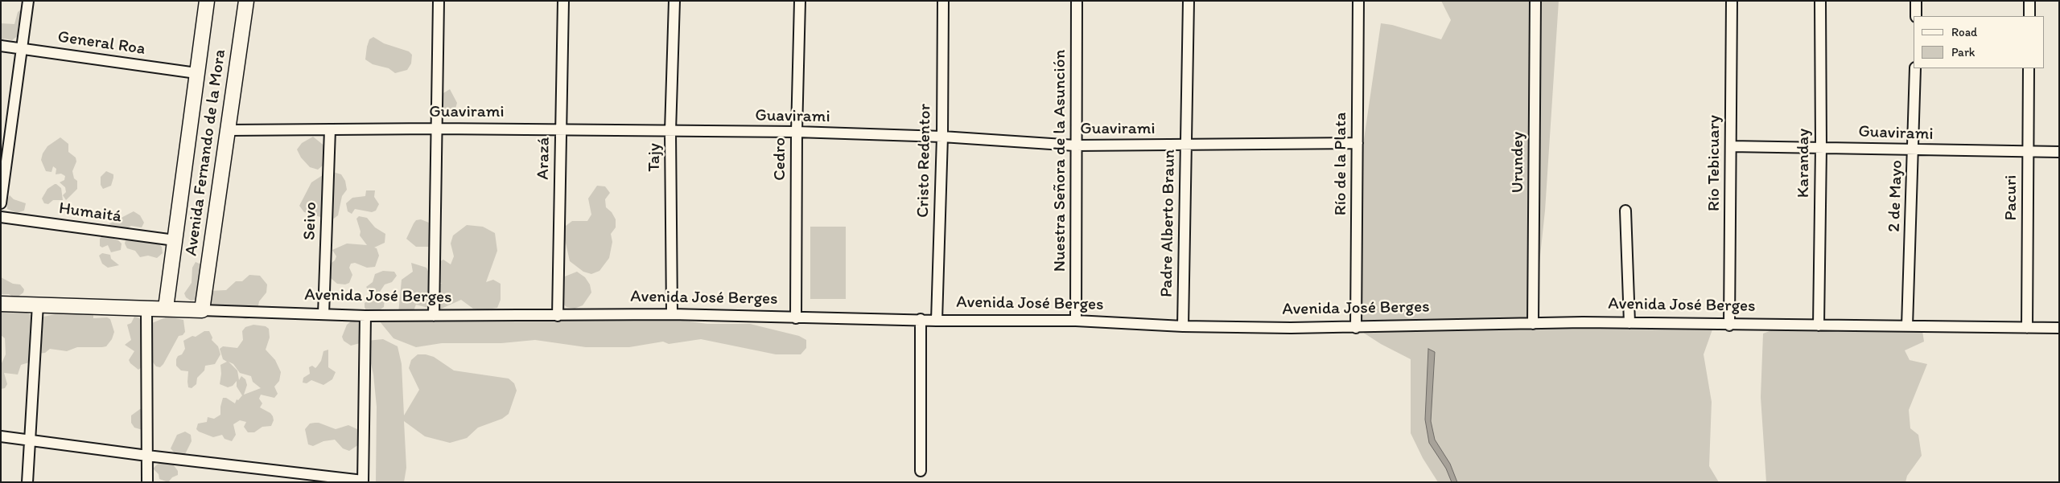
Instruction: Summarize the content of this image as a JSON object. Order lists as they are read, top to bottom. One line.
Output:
{"streets":{"main road":["Avenida Fernando de la Mora","Avenida José Berges"],"street":["General Roa","Guavirami","Tajy","Arazá","Cedro","Cristo Redentor","Nuestra Señora de la Asunción","Urundey","Río Tebicuary","Karanday","Río de la Plata","2 de Mayo","Pacuri","Humaitá","Seivo","Padre Alberto Braun"]},"crossings":[["General Roa","Avenida Fernando de la Mora"],["Guavirami","Avenida Fernando de la Mora"],["Guavirami","Tajy"],["Guavirami","Arazá"],["Guavirami","Cedro"],["Guavirami","Cristo Redentor"],["Guavirami","Nuestra Señora de la Asunción"],["Guavirami","Río Tebicuary"],["Guavirami","Karanday"],["Guavirami","Río de la Plata"],["Guavirami","2 de Mayo"],["Guavirami","Pacuri"],["Guavirami","Seivo"],["Guavirami","Padre Alberto Braun"],["Avenida Fernando de la Mora","Humaitá"],["Avenida Fernando de la Mora","Avenida José Berges"],["Tajy","Avenida José Berges"],["Arazá","Avenida José Berges"],["Cedro","Avenida José Berges"],["Cristo Redentor","Avenida José Berges"],["Nuestra Señora de la Asunción","Avenida José Berges"],["Urundey","Avenida José Berges"],["Río Tebicuary","Avenida José Berges"],["Karanday","Avenida José Berges"],["Río de la Plata","Avenida José Berges"],["2 de Mayo","Avenida José Berges"],["Pacuri","Avenida José Berges"],["Seivo","Avenida José Berges"],["Padre Alberto Braun","Avenida José Berges"]],"legend":["Road","Park"]}
